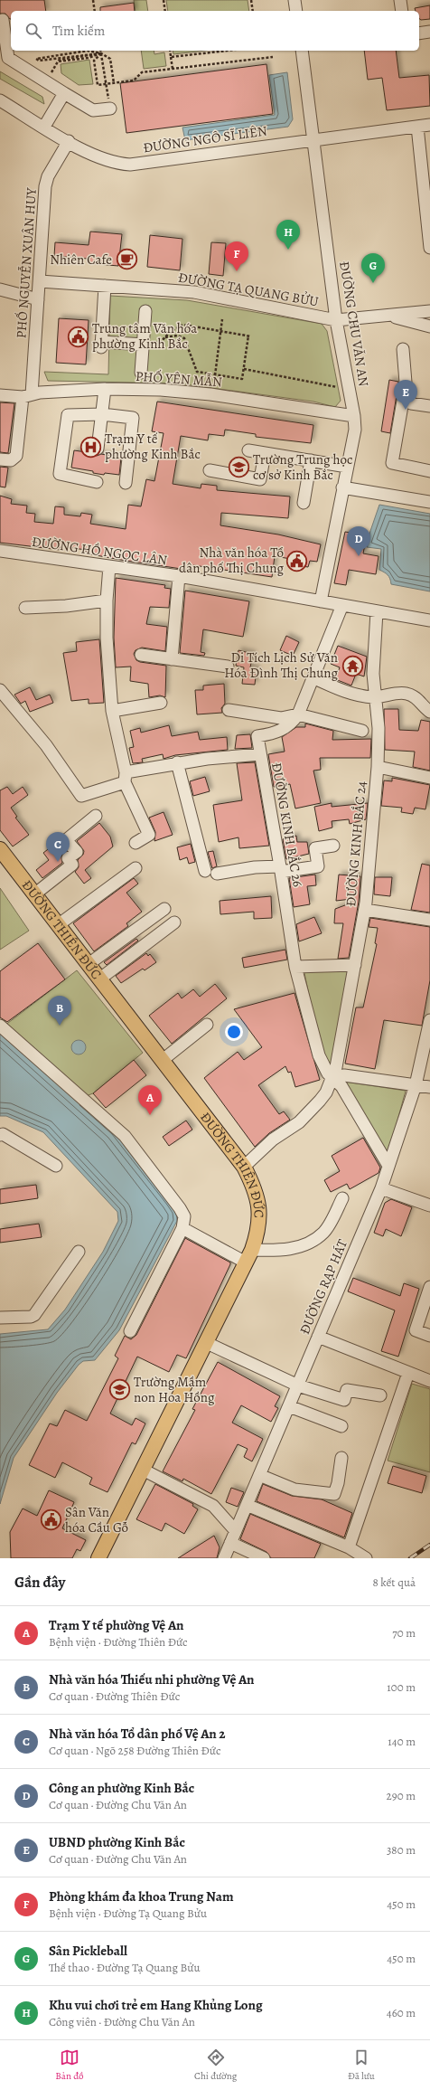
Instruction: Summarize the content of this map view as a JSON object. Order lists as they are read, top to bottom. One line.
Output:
{"streets":{"main road":["ĐƯỜNG THIÊN ĐỨC"],"street":["ĐƯỜNG NGÔ SĨ LIÊN","PHỐ NGUYỄN XUÂN HUY","ĐƯỜNG TẠ QUANG BỬU","ĐƯỜNG CHU VĂN AN","PHỐ YÊN MẪN","ĐƯỜNG HỒ NGỌC LÂN","ĐƯỜNG KINH BẮC 26","ĐƯỜNG KINH BẮC 24","ĐƯỜNG RẠP HÁT"]},"crossings":[["ĐƯỜNG NGÔ SĨ LIÊN","PHỐ NGUYỄN XUÂN HUY"],["ĐƯỜNG NGÔ SĨ LIÊN","ĐƯỜNG CHU VĂN AN"],["PHỐ NGUYỄN XUÂN HUY","ĐƯỜNG TẠ QUANG BỬU"],["PHỐ NGUYỄN XUÂN HUY","PHỐ YÊN MẪN"],["ĐƯỜNG TẠ QUANG BỬU","ĐƯỜNG CHU VĂN AN"],["ĐƯỜNG CHU VĂN AN","PHỐ YÊN MẪN"],["ĐƯỜNG CHU VĂN AN","ĐƯỜNG HỒ NGỌC LÂN"],["ĐƯỜNG HỒ NGỌC LÂN","ĐƯỜNG KINH BẮC 26"],["ĐƯỜNG HỒ NGỌC LÂN","ĐƯỜNG KINH BẮC 24"],["ĐƯỜNG KINH BẮC 26","ĐƯỜNG KINH BẮC 24"],["ĐƯỜNG KINH BẮC 26","ĐƯỜNG RẠP HÁT"],["ĐƯỜNG KINH BẮC 24","ĐƯỜNG THIÊN ĐỨC"]],"places":{"cafe":["Nhiên Cafe"],"public building":["Trung tâm Văn hóa phường Kinh Bắc","Nhà văn hóa Tổ dân phố Thị Chung","Sân Văn hóa Cầu Gỗ"],"hospital":["Trạm Y tế phường Kinh Bắc"],"school or university":["Trường Trung học cơ sở Kinh Bắc","Trường Mầm non Hoa Hồng"],"temple":["Di Tích Lịch Sử Văn Hóa Đình Thị Chung"]},"page":{"search":"Tìm kiếm","pins":["H","F","G","E","D","C","B","A"],"heading":["Gần đây","8 kết quả"],"list":[{"mark":"A","name":"Trạm Y tế phường Vệ An","note":"Bệnh viện · Đường Thiên Đức","value":"70 m"},{"mark":"B","name":"Nhà văn hóa Thiếu nhi phường Vệ An","note":"Cơ quan · Đường Thiên Đức","value":"100 m"},{"mark":"C","name":"Nhà văn hóa Tổ dân phố Vệ An 2","note":"Cơ quan · Ngõ 258 Đường Thiên Đức","value":"140 m"},{"mark":"D","name":"Công an phường Kinh Bắc","note":"Cơ quan · Đường Chu Văn An","value":"290 m"},{"mark":"E","name":"UBND phường Kinh Bắc","note":"Cơ quan · Đường Chu Văn An","value":"380 m"},{"mark":"F","name":"Phòng khám đa khoa Trung Nam","note":"Bệnh viện · Đường Tạ Quang Bửu","value":"450 m"},{"mark":"G","name":"Sân Pickleball","note":"Thể thao · Đường Tạ Quang Bửu","value":"450 m"},{"mark":"H","name":"Khu vui chơi trẻ em Hang Khủng Long","note":"Công viên · Đường Chu Văn An","value":"460 m"}],"nav":["Bản đồ","Chỉ đường","Đã lưu"]}}
